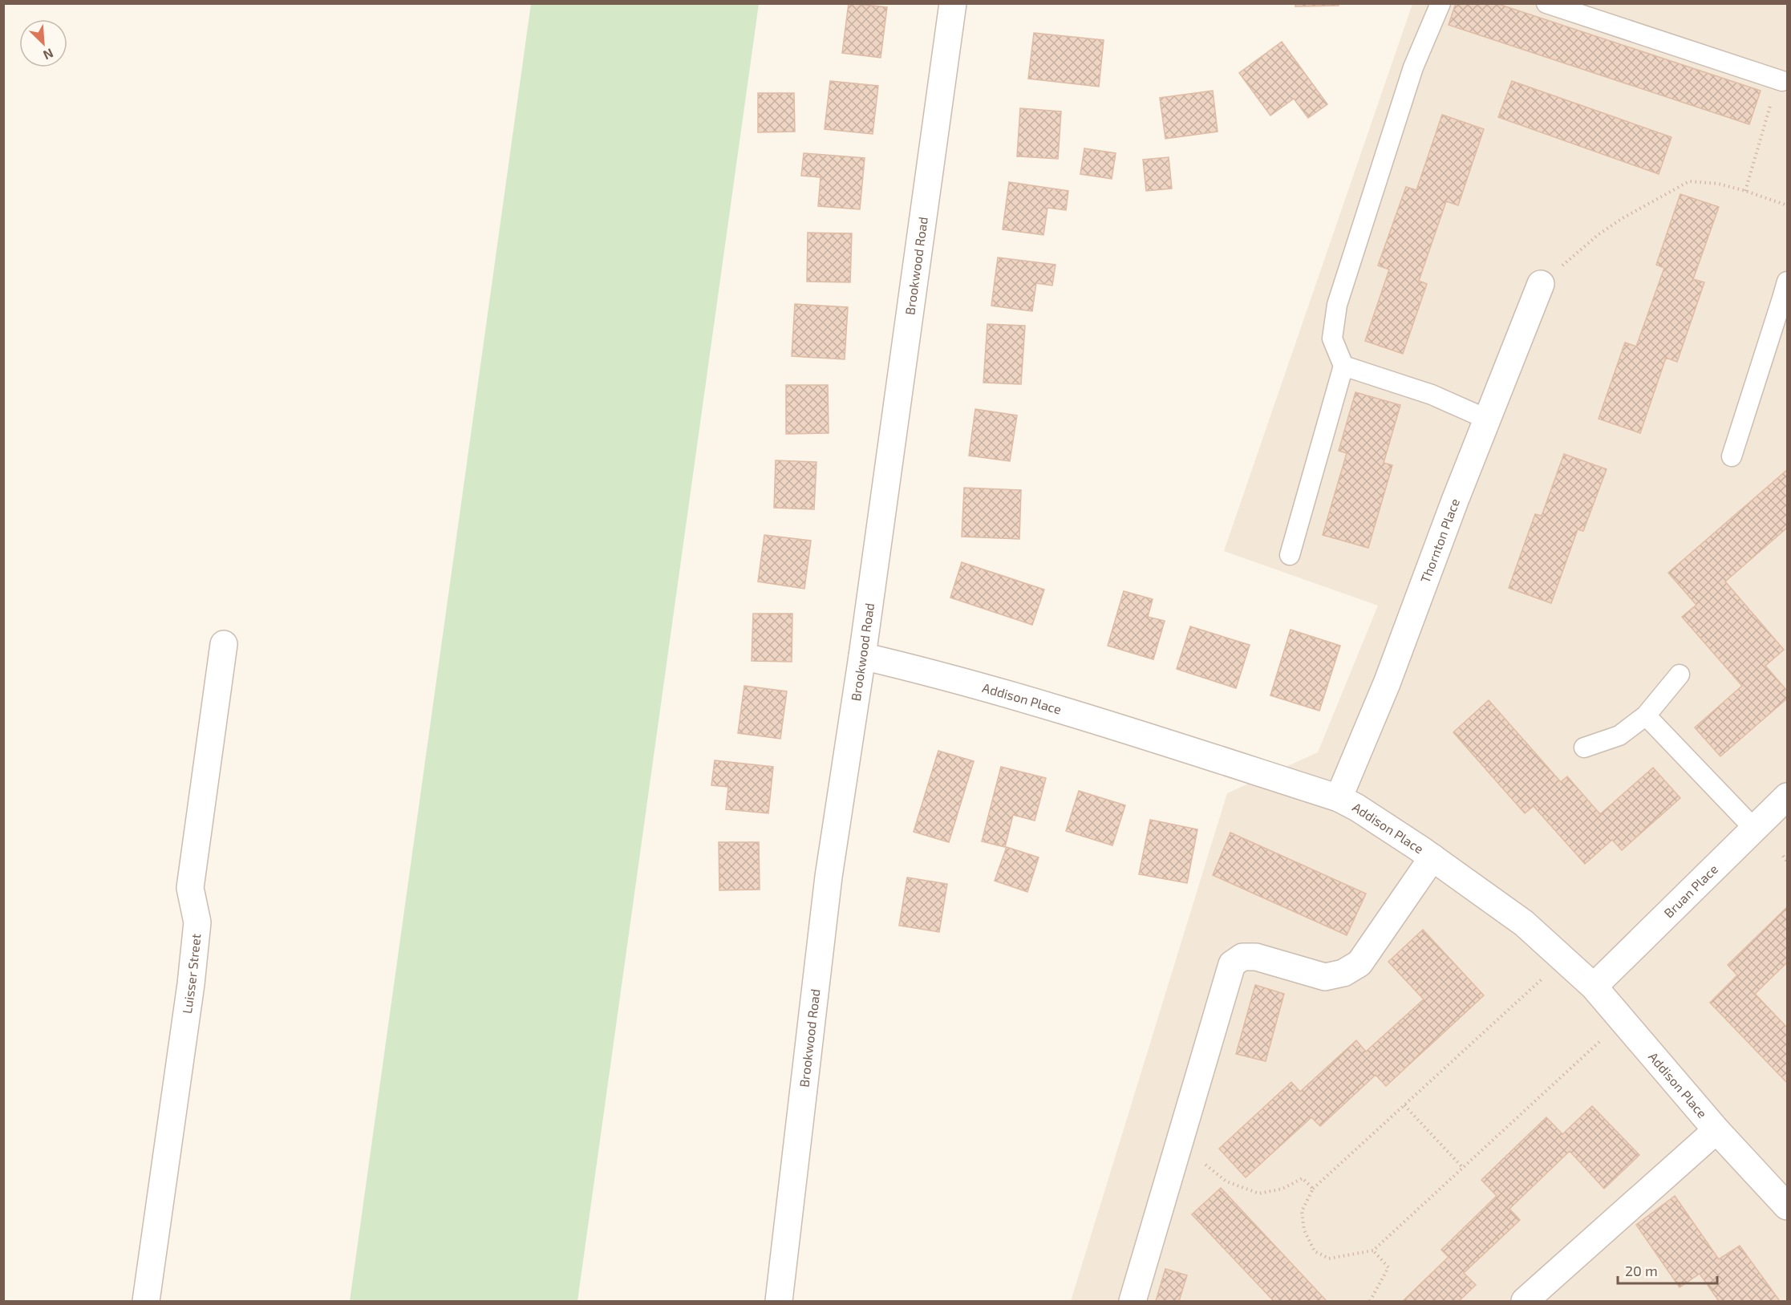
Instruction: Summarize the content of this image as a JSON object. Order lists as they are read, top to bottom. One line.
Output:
{"streets":{"street":["Brookwood Road","Thornton Place","Addison Place","Bruan Place","Luisser Street"]},"crossings":[["Brookwood Road","Addison Place"],["Thornton Place","Addison Place"],["Addison Place","Bruan Place"]],"scale_bar":"20 m","north":"bottom right"}
